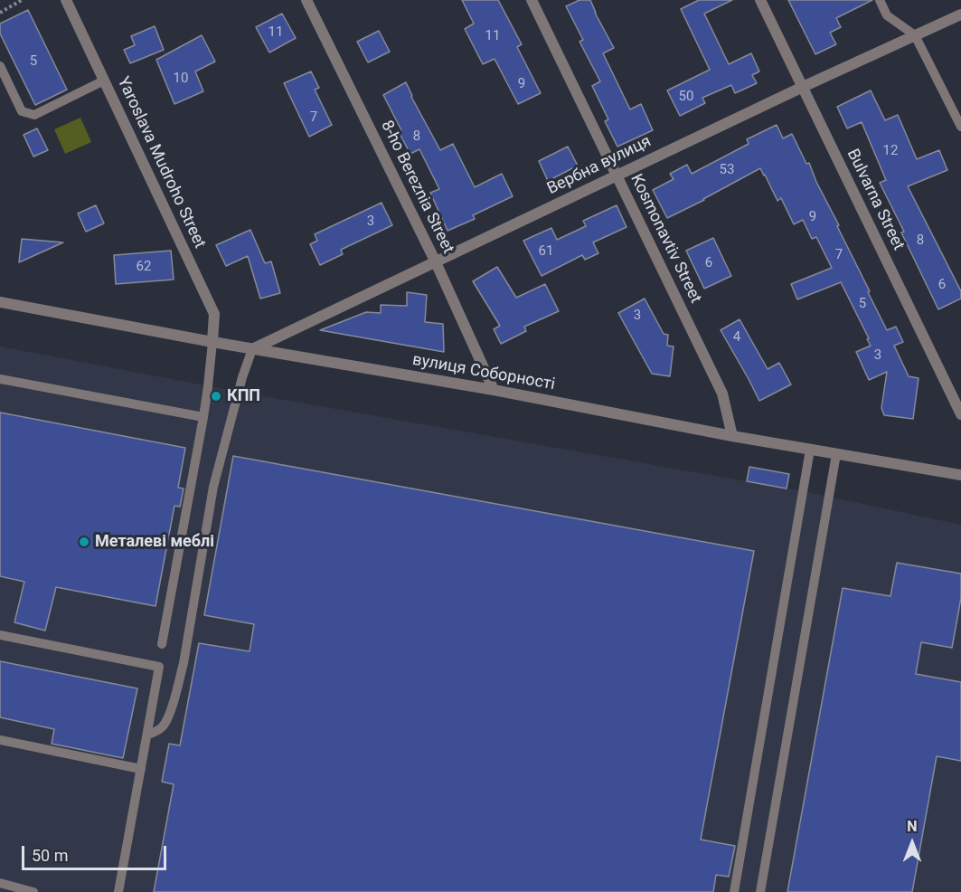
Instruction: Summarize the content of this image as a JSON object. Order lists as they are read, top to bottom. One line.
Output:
{"streets":{"street":["Yaroslava Mudroho Street","Вербна вулиця","8-ho Bereznia Street","Bulvarna Street","Kosmonavtiv Street","вулиця Соборності"]},"crossings":[["Yaroslava Mudroho Street","вулиця Соборності"],["Вербна вулиця","8-ho Bereznia Street"],["Вербна вулиця","Bulvarna Street"],["Вербна вулиця","Kosmonavtiv Street"],["Вербна вулиця","вулиця Соборності"],["8-ho Bereznia Street","вулиця Соборності"],["Kosmonavtiv Street","вулиця Соборності"]],"places":["КПП","Металеві меблі"],"house_numbers":["11","11","5","10","9","50","7","8","12","53","9","3","8","61","7","6","62","6","5","3","4","3"],"scale_bar":"50 m","north":"top"}
